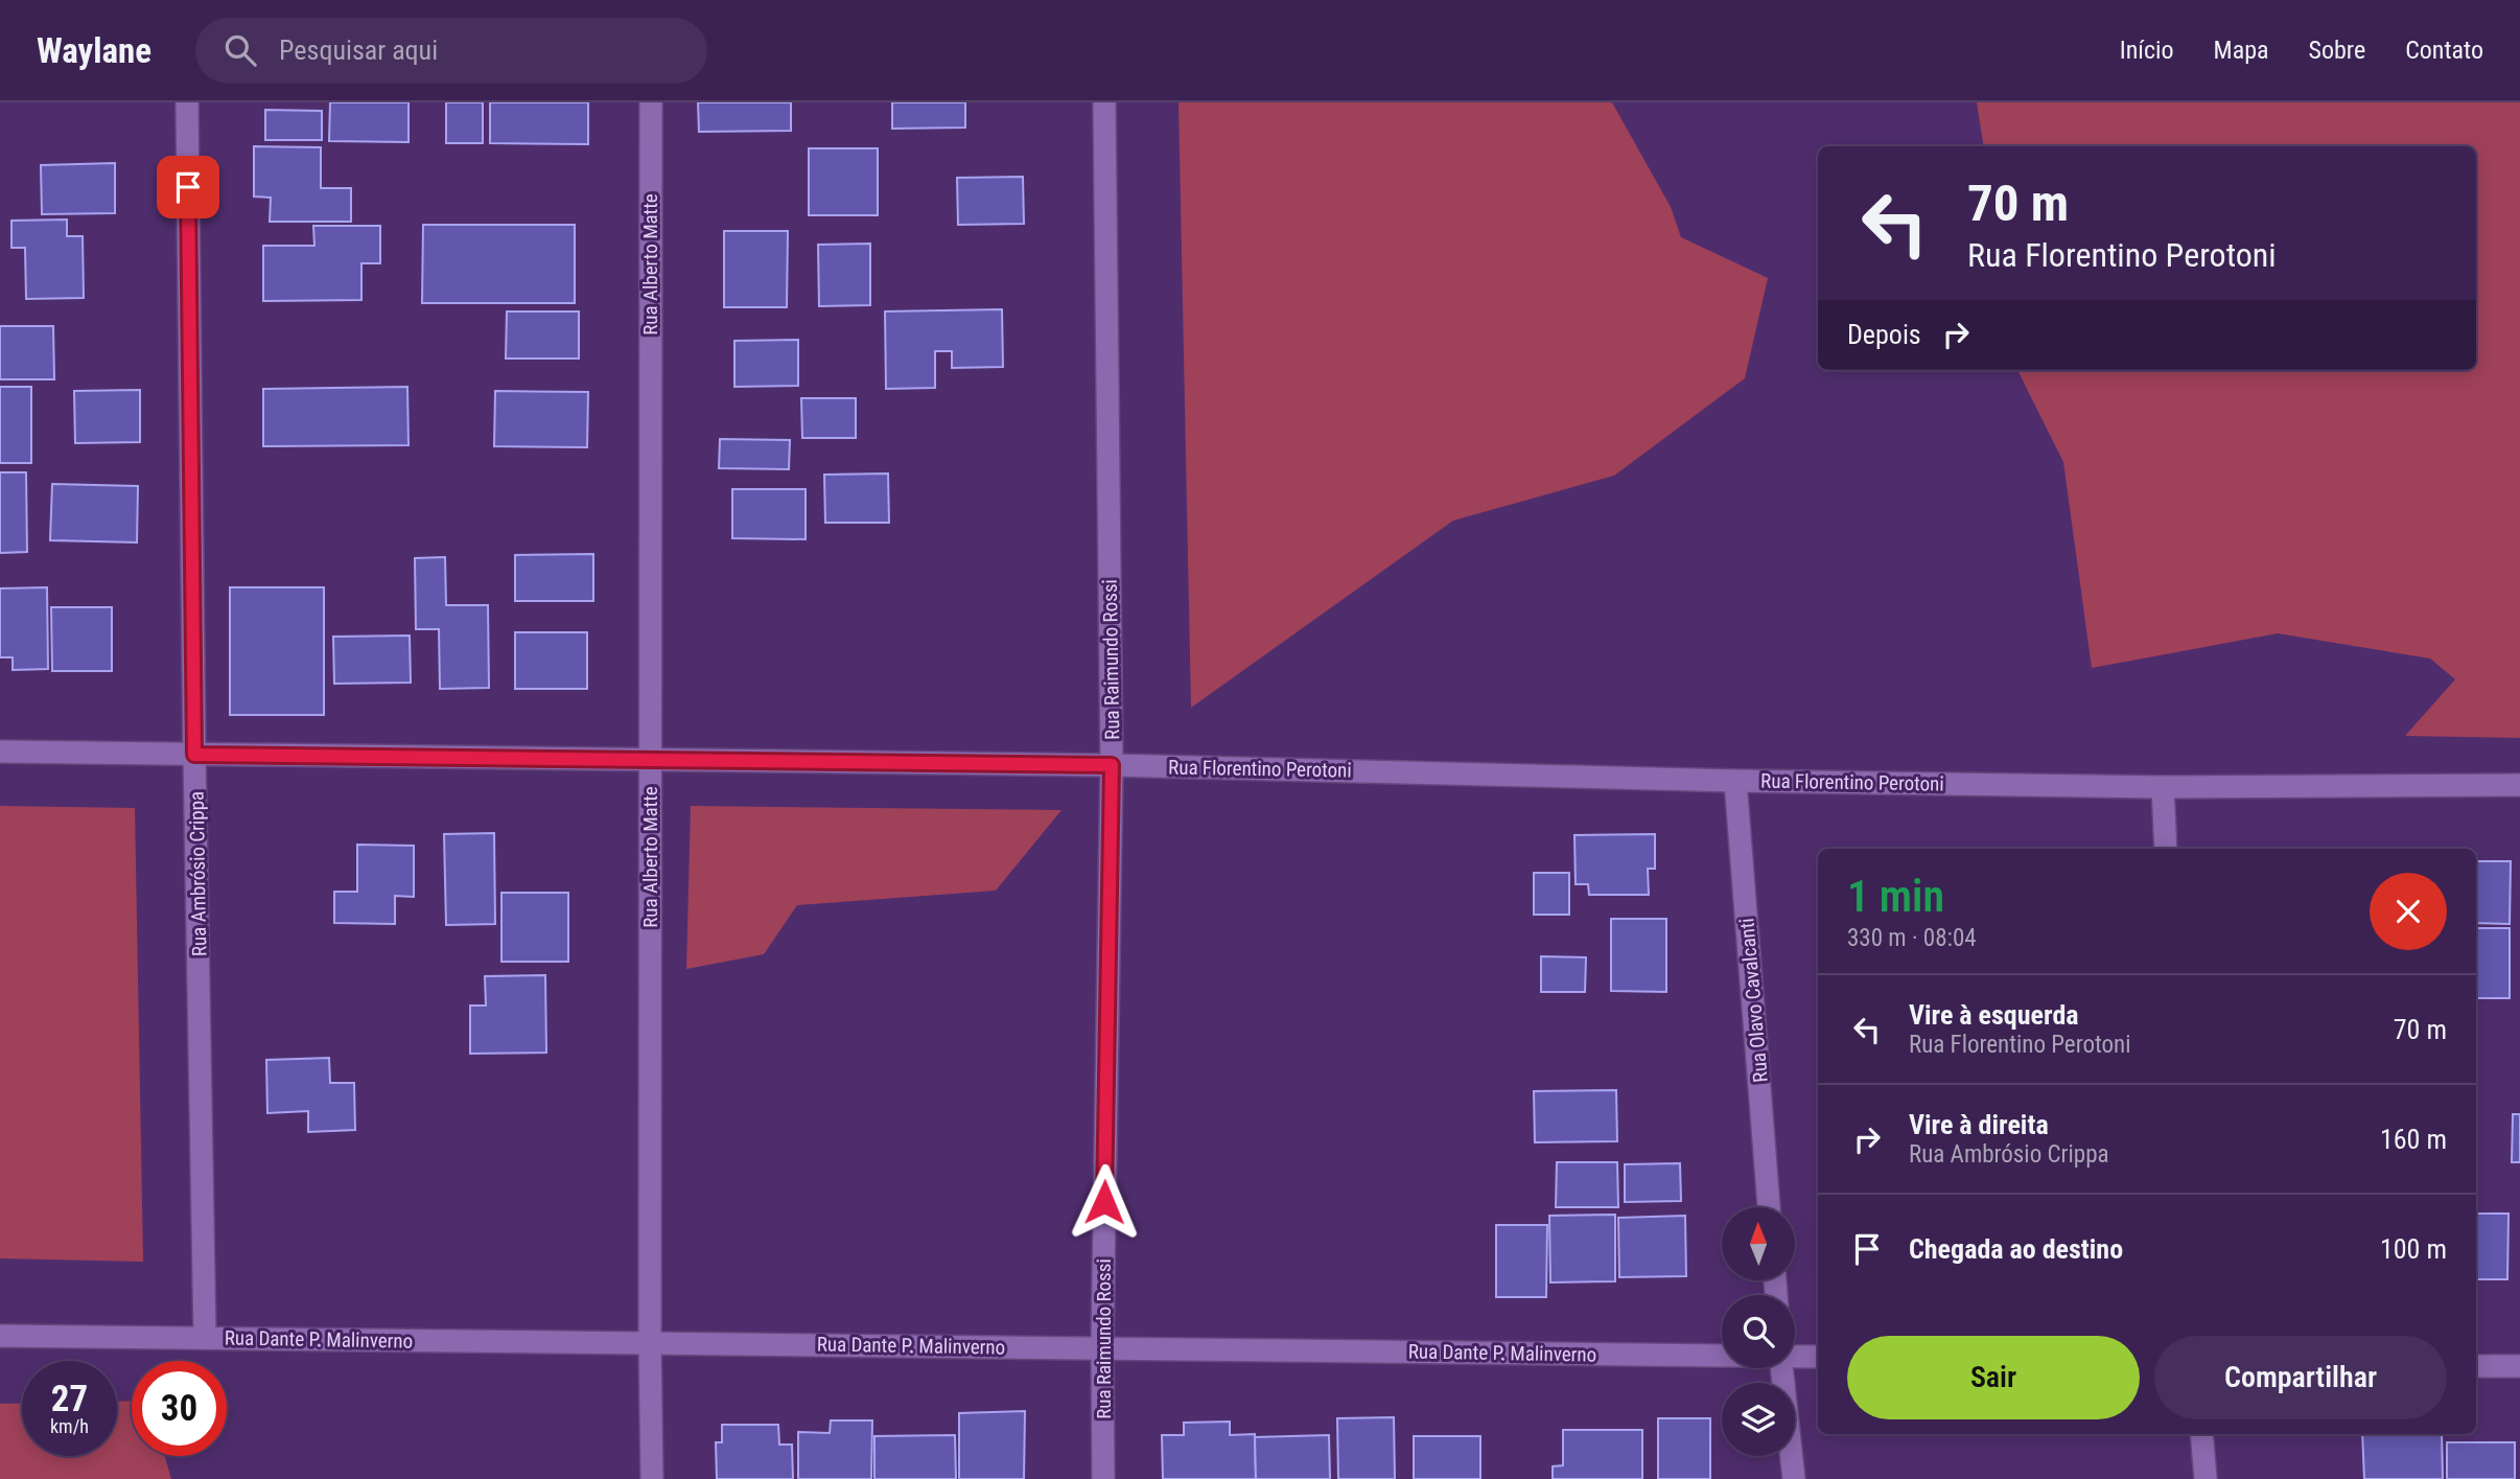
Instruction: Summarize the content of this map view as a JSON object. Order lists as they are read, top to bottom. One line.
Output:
{"streets":{"street":["Rua Alberto Matte","Rua Raimundo Rossi","Rua Florentino Perotoni","Rua Ambrósio Crippa","Rua Olavo Cavalcanti","Rua Dante P. Malinverno"]},"crossings":[["Rua Alberto Matte","Rua Florentino Perotoni"],["Rua Alberto Matte","Rua Dante P. Malinverno"],["Rua Raimundo Rossi","Rua Florentino Perotoni"],["Rua Raimundo Rossi","Rua Dante P. Malinverno"],["Rua Florentino Perotoni","Rua Ambrósio Crippa"],["Rua Florentino Perotoni","Rua Olavo Cavalcanti"],["Rua Ambrósio Crippa","Rua Dante P. Malinverno"]],"north":"top","page":{"header":"Waylane","search":"Pesquisar aqui","nav":["Início","Mapa","Sobre","Contato"],"turn":["70 m","Rua Florentino Perotoni"],"then":"Depois","heading":["1 min","330 m · 08:04"],"list":[{"name":"Vire à esquerda","note":"Rua Florentino Perotoni","value":"70 m"},{"name":"Vire à direita","note":"Rua Ambrósio Crippa","value":"160 m"},{"name":"Chegada ao destino","value":"100 m"}],"buttons":["Sair","Compartilhar"],"speed":"27 km/h","limit":"30"}}
